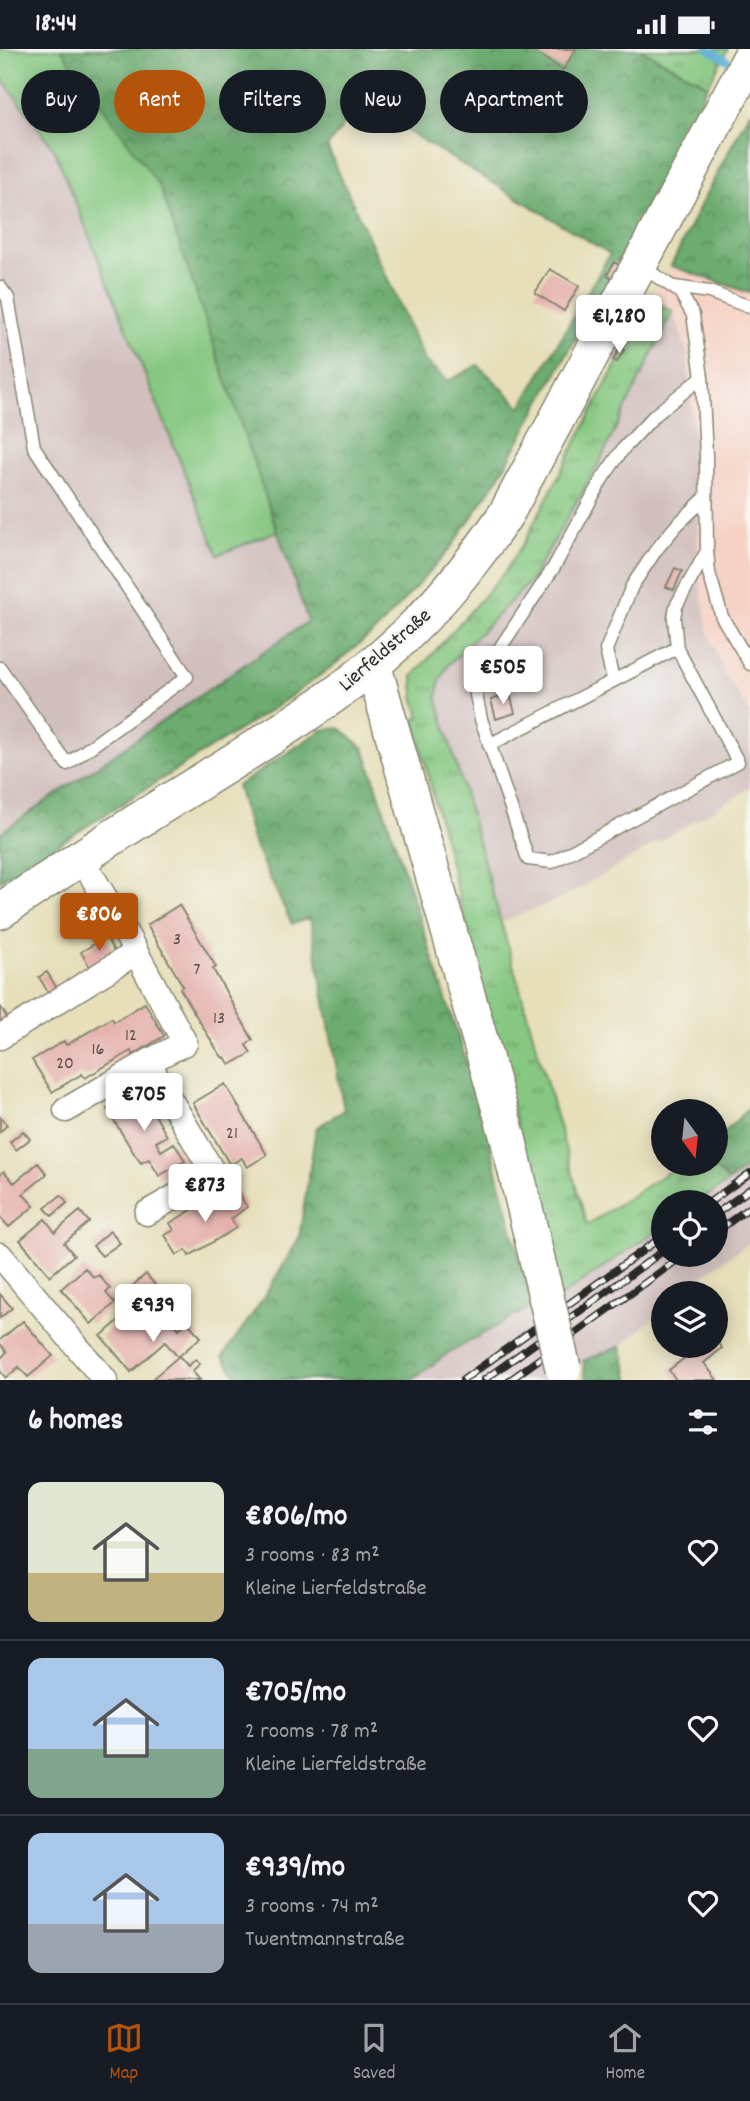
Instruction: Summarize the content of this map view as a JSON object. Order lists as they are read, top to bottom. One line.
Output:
{"streets":{"main road":["Lierfeldstraße"]},"house_numbers":["3","7","13","12","16","20","21"],"north":"bottom","page":{"status":"18:44","chip":["Buy","Rent","Filters","New","Apartment"],"price":["€1,280","€505","€806","€705","€873","€939"],"heading":"6 homes","list":[{"name":"€806/mo","note":"3 rooms · 83 m² · Kleine Lierfeldstraße"},{"name":"€705/mo","note":"2 rooms · 78 m² · Kleine Lierfeldstraße"},{"name":"€939/mo","note":"3 rooms · 74 m² · Twentmannstraße"}],"tabs":["Map","Saved","Home"]}}
